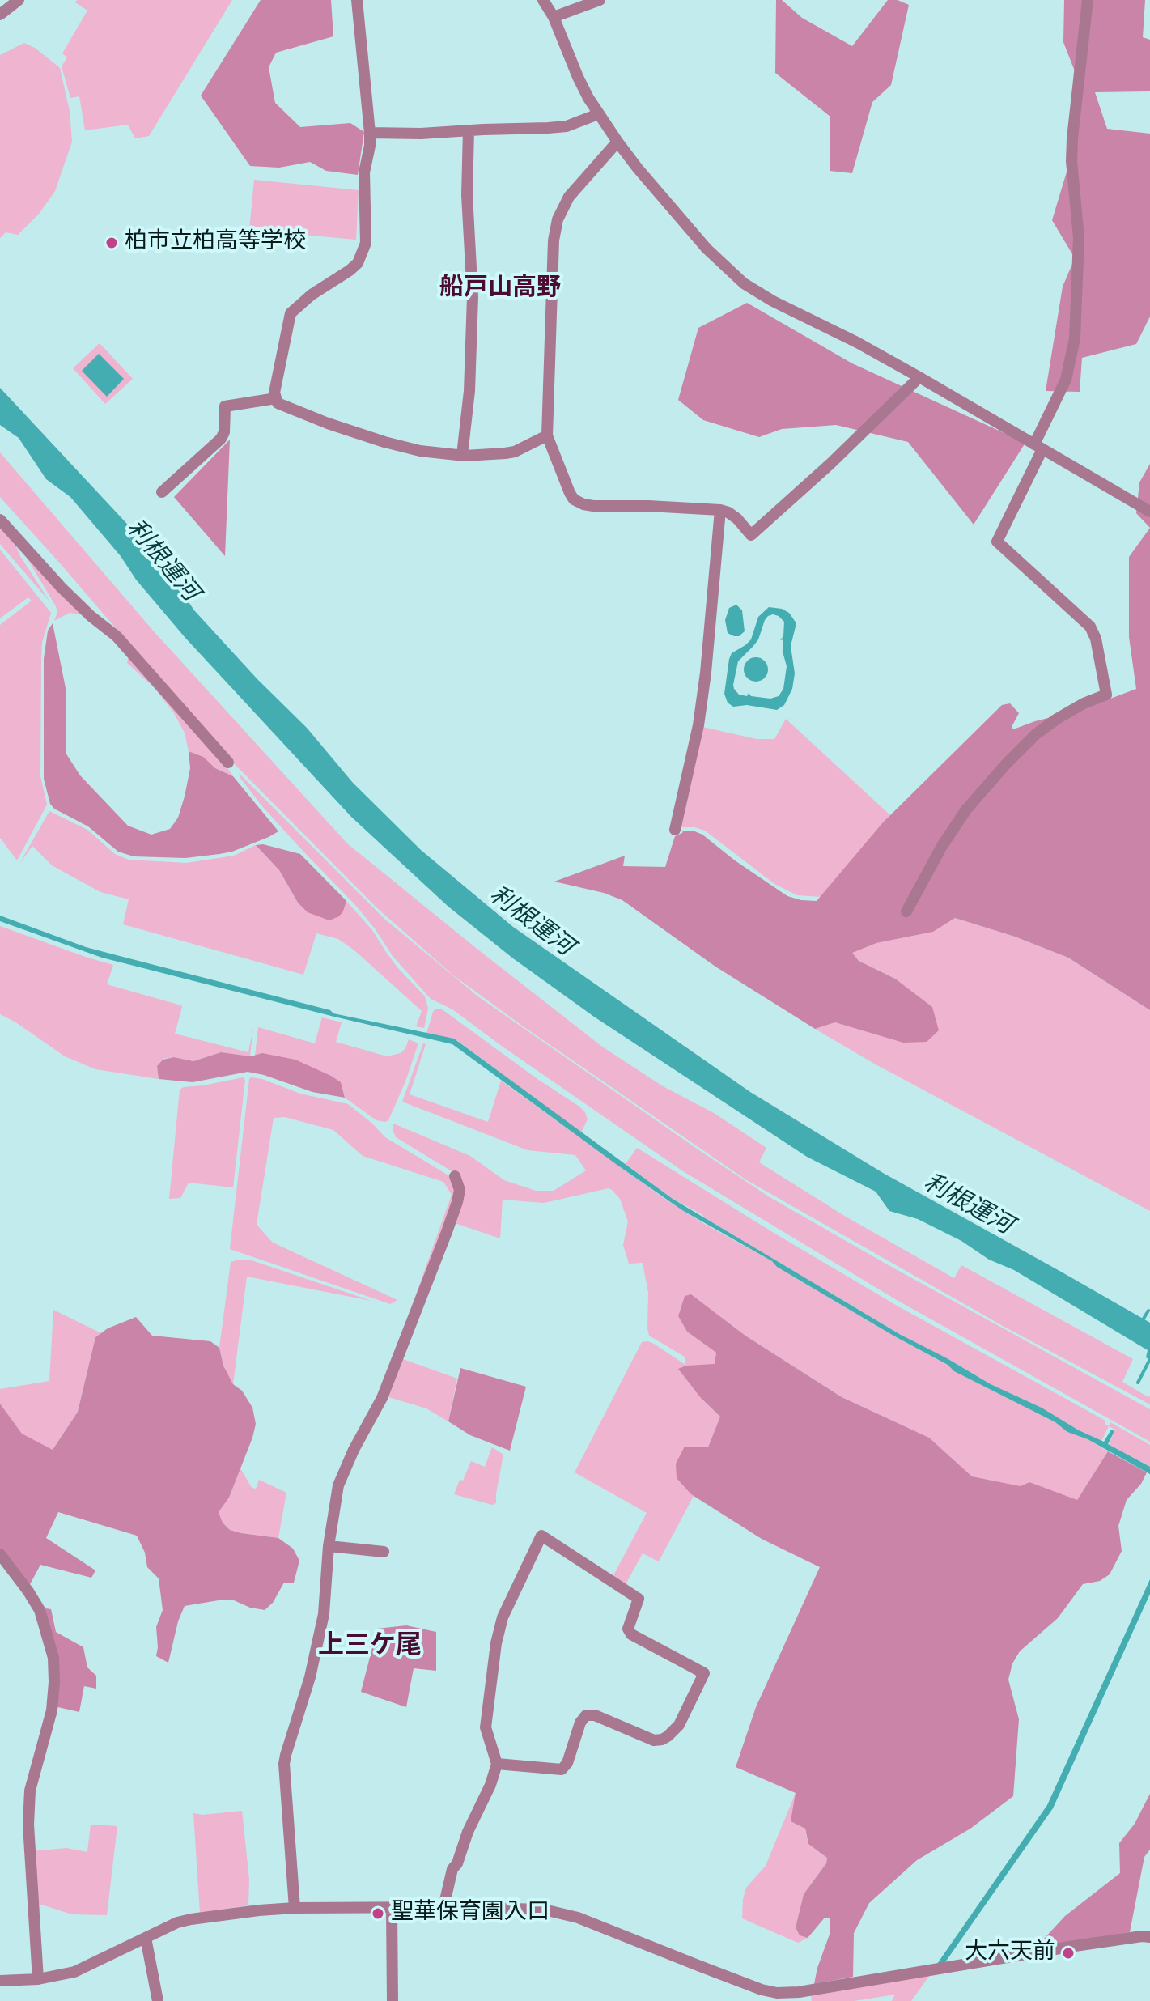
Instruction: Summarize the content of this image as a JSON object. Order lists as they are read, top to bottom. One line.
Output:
{"districts":["船戸山高野","上三ケ尾"],"water":["利根運河"],"places":["柏市立柏高等学校","聖華保育園入口","大六天前"]}
